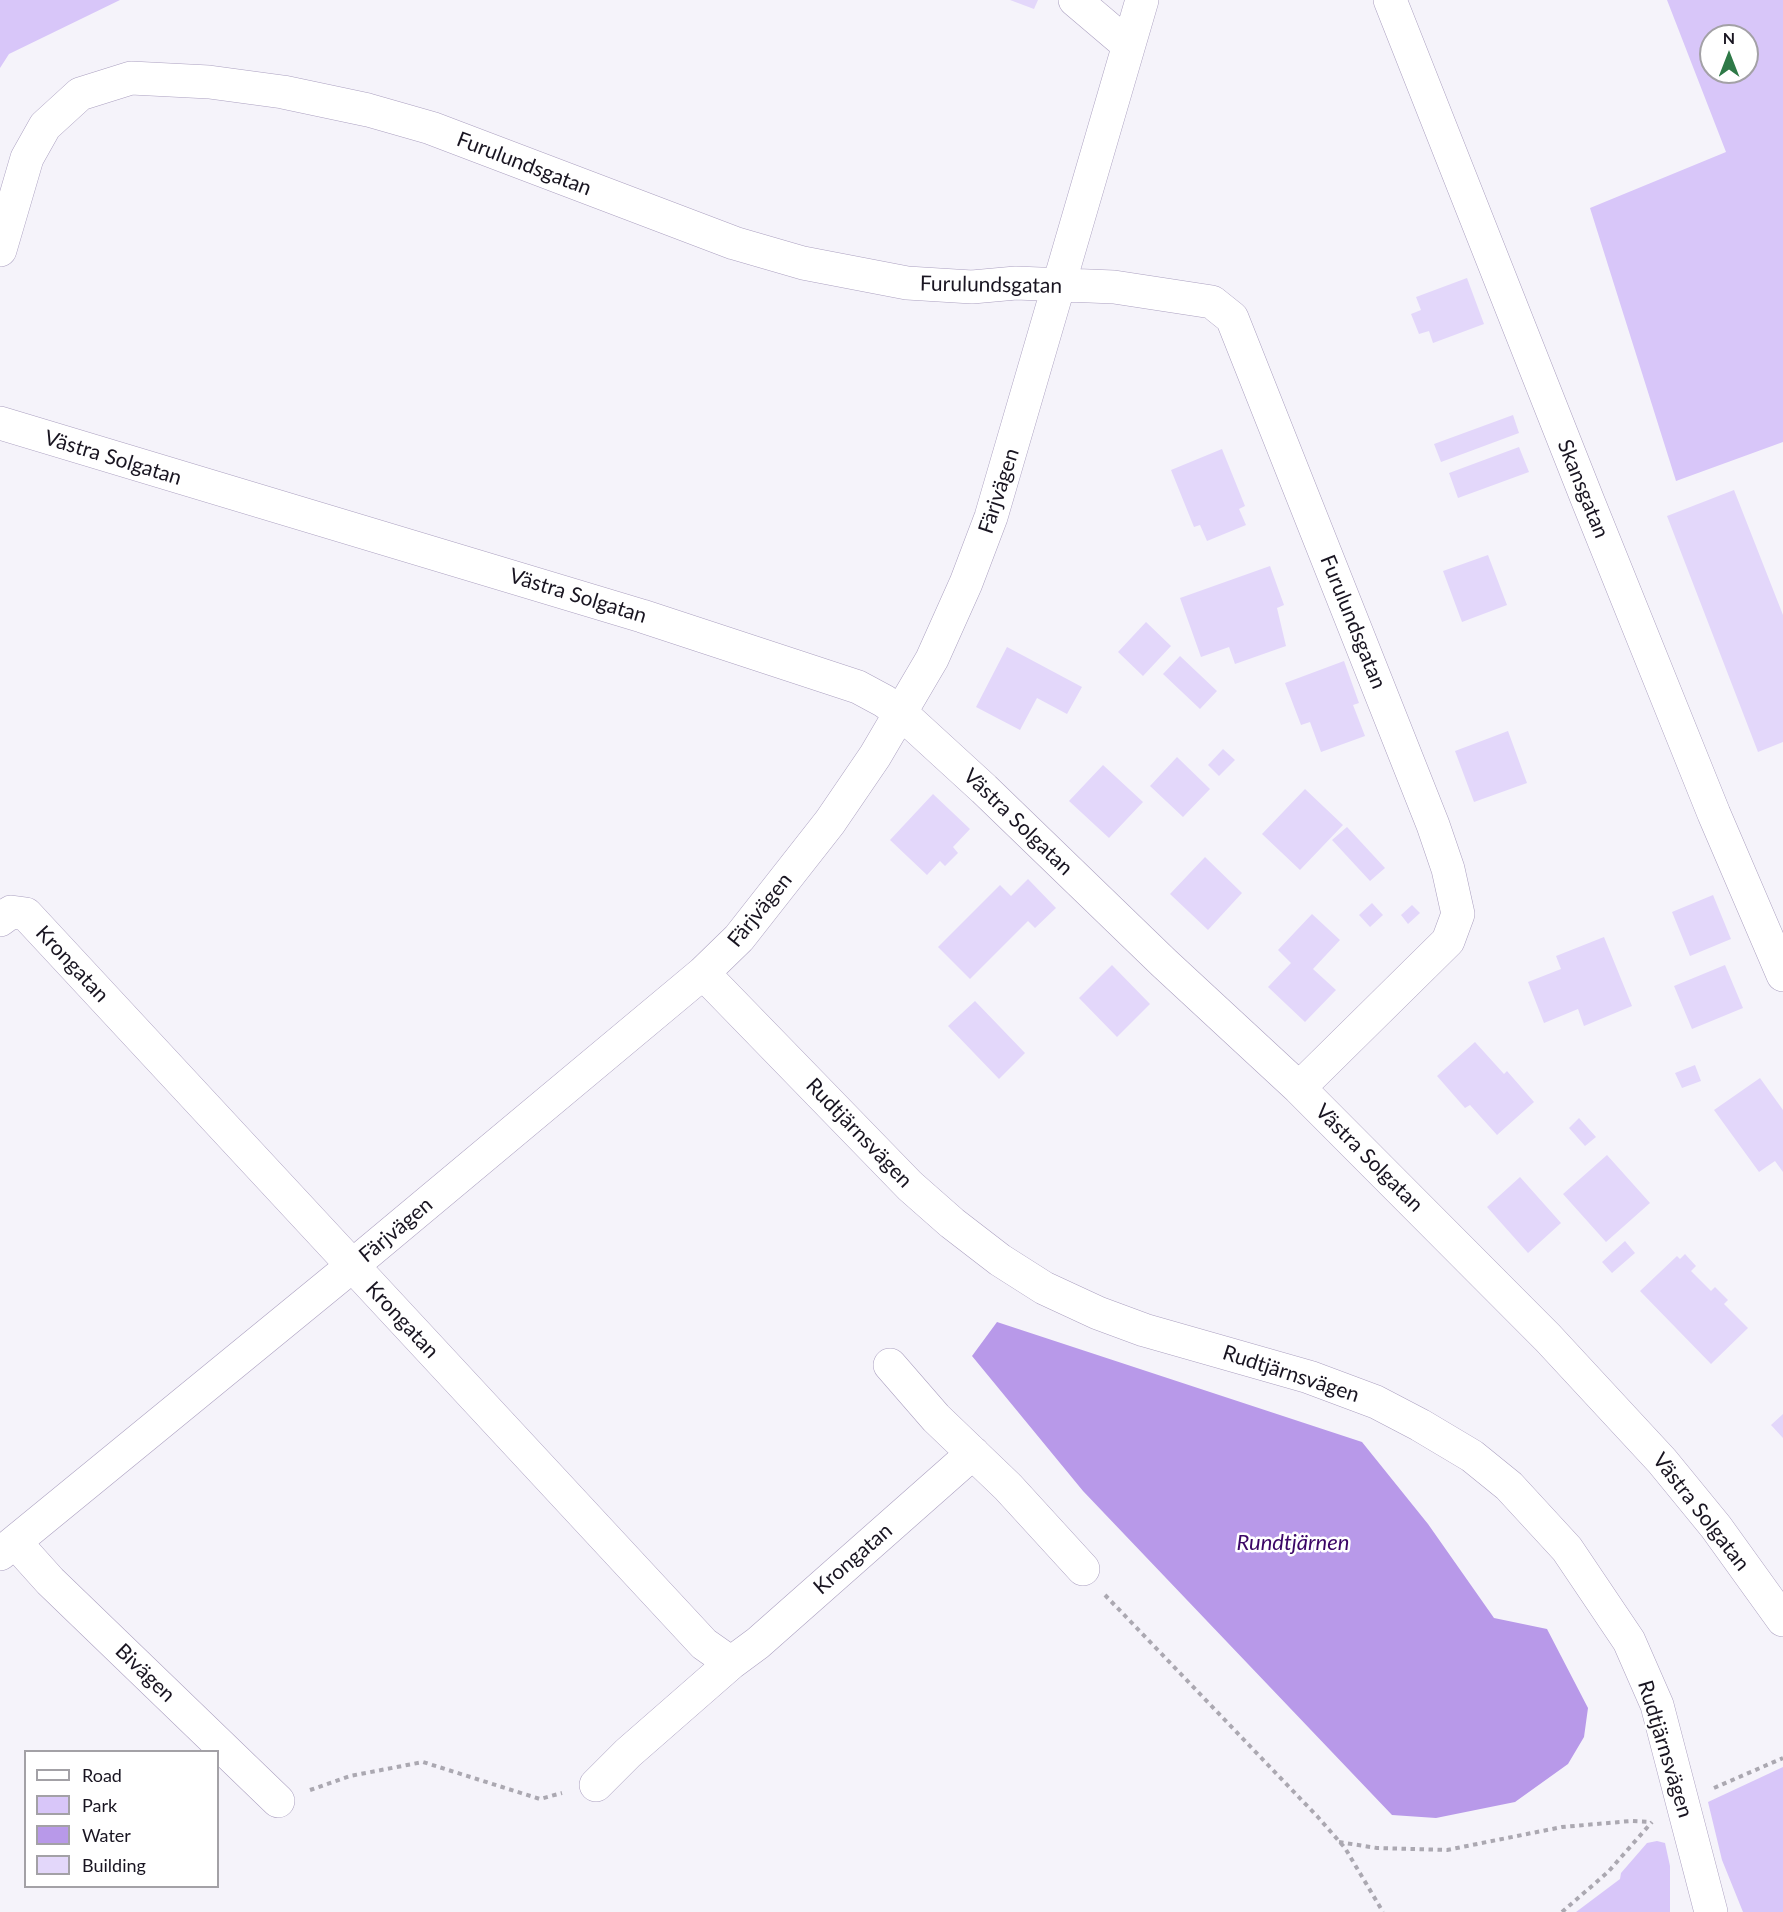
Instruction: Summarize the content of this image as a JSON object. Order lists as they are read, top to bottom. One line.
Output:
{"streets":{"street":["Furulundsgatan","Västra Solgatan","Skansgatan","Färjvägen","Krongatan","Rudtjärnsvägen","Bivägen"]},"crossings":[["Furulundsgatan","Västra Solgatan"],["Furulundsgatan","Färjvägen"],["Västra Solgatan","Färjvägen"],["Färjvägen","Krongatan"],["Färjvägen","Rudtjärnsvägen"],["Färjvägen","Bivägen"]],"water":["Rundtjärnen"],"legend":["Road","Park","Water","Building"],"north":"top"}
